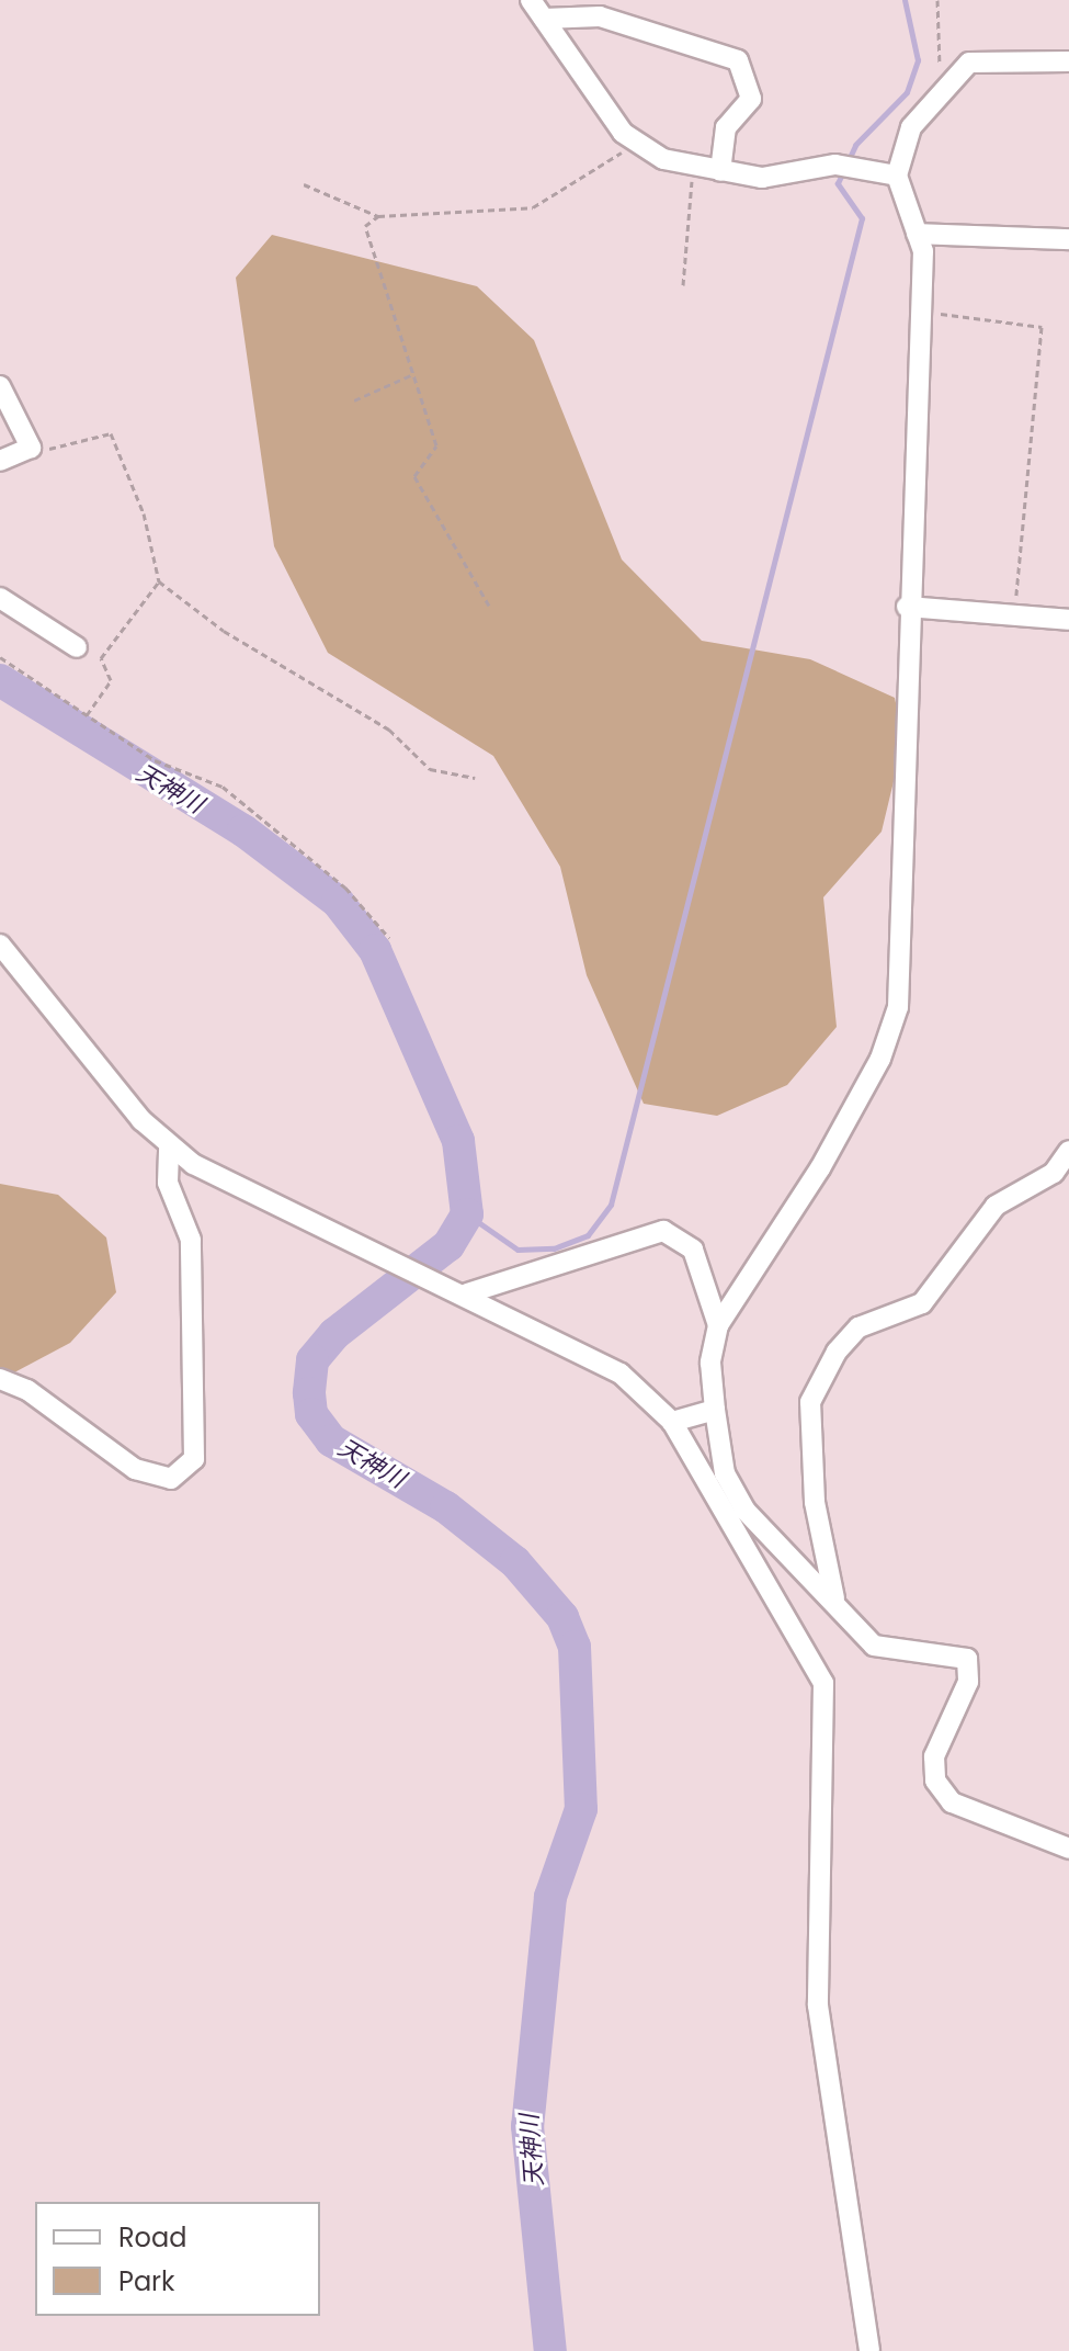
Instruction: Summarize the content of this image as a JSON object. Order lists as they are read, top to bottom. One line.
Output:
{"water":["天神川"],"legend":["Road","Park"]}
